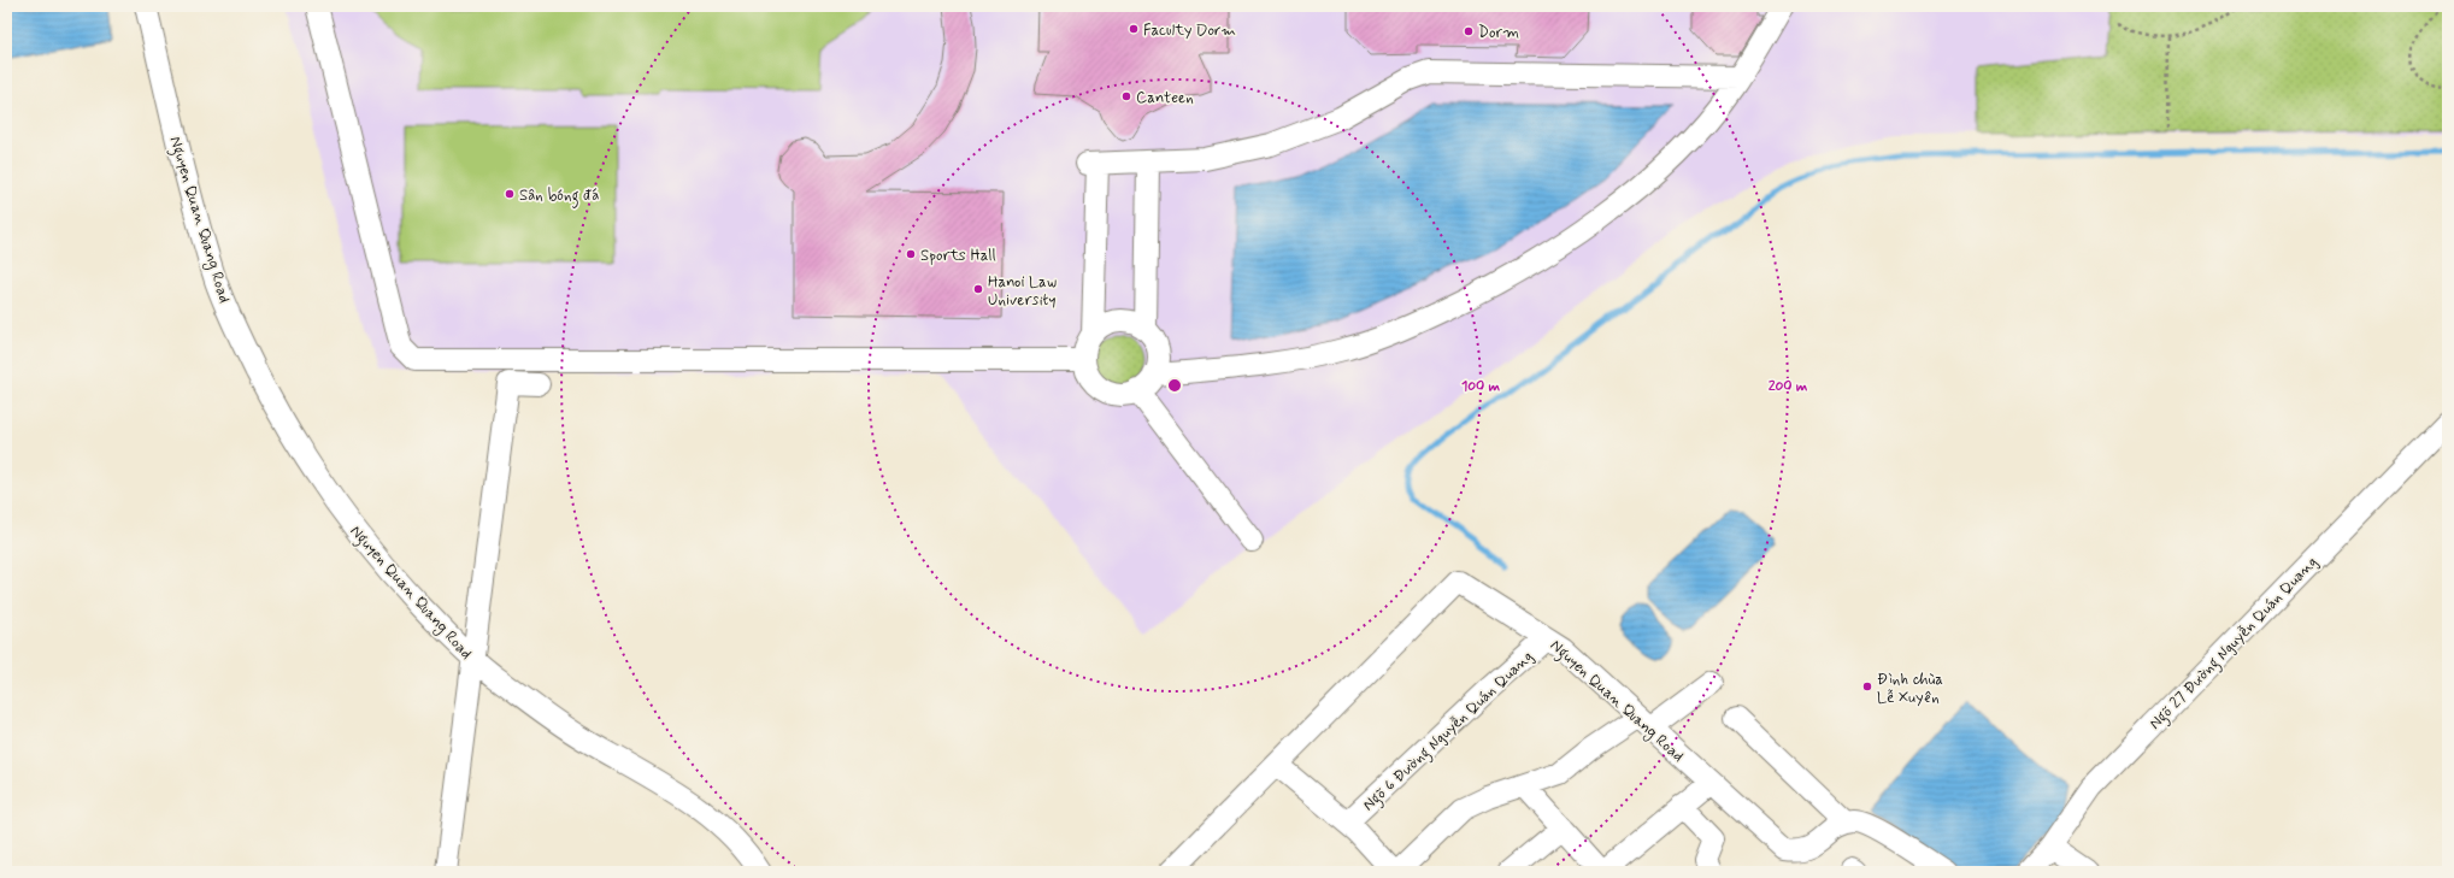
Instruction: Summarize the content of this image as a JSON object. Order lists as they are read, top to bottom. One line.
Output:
{"streets":{"street":["Nguyen Quan Quang Road","Ngõ 27 Đường Nguyễn Quán Quang","Ngõ 6 Đường Nguyễn Quán Quang"]},"crossings":[["Nguyen Quan Quang Road","Ngõ 6 Đường Nguyễn Quán Quang"]],"places":["Faculty Dorm","Dorm","Canteen","Sân bóng đá","Sports Hall","Hanoi Law University","Đình chùa Lễ Xuyên"],"rings":["100 m","200 m"]}
